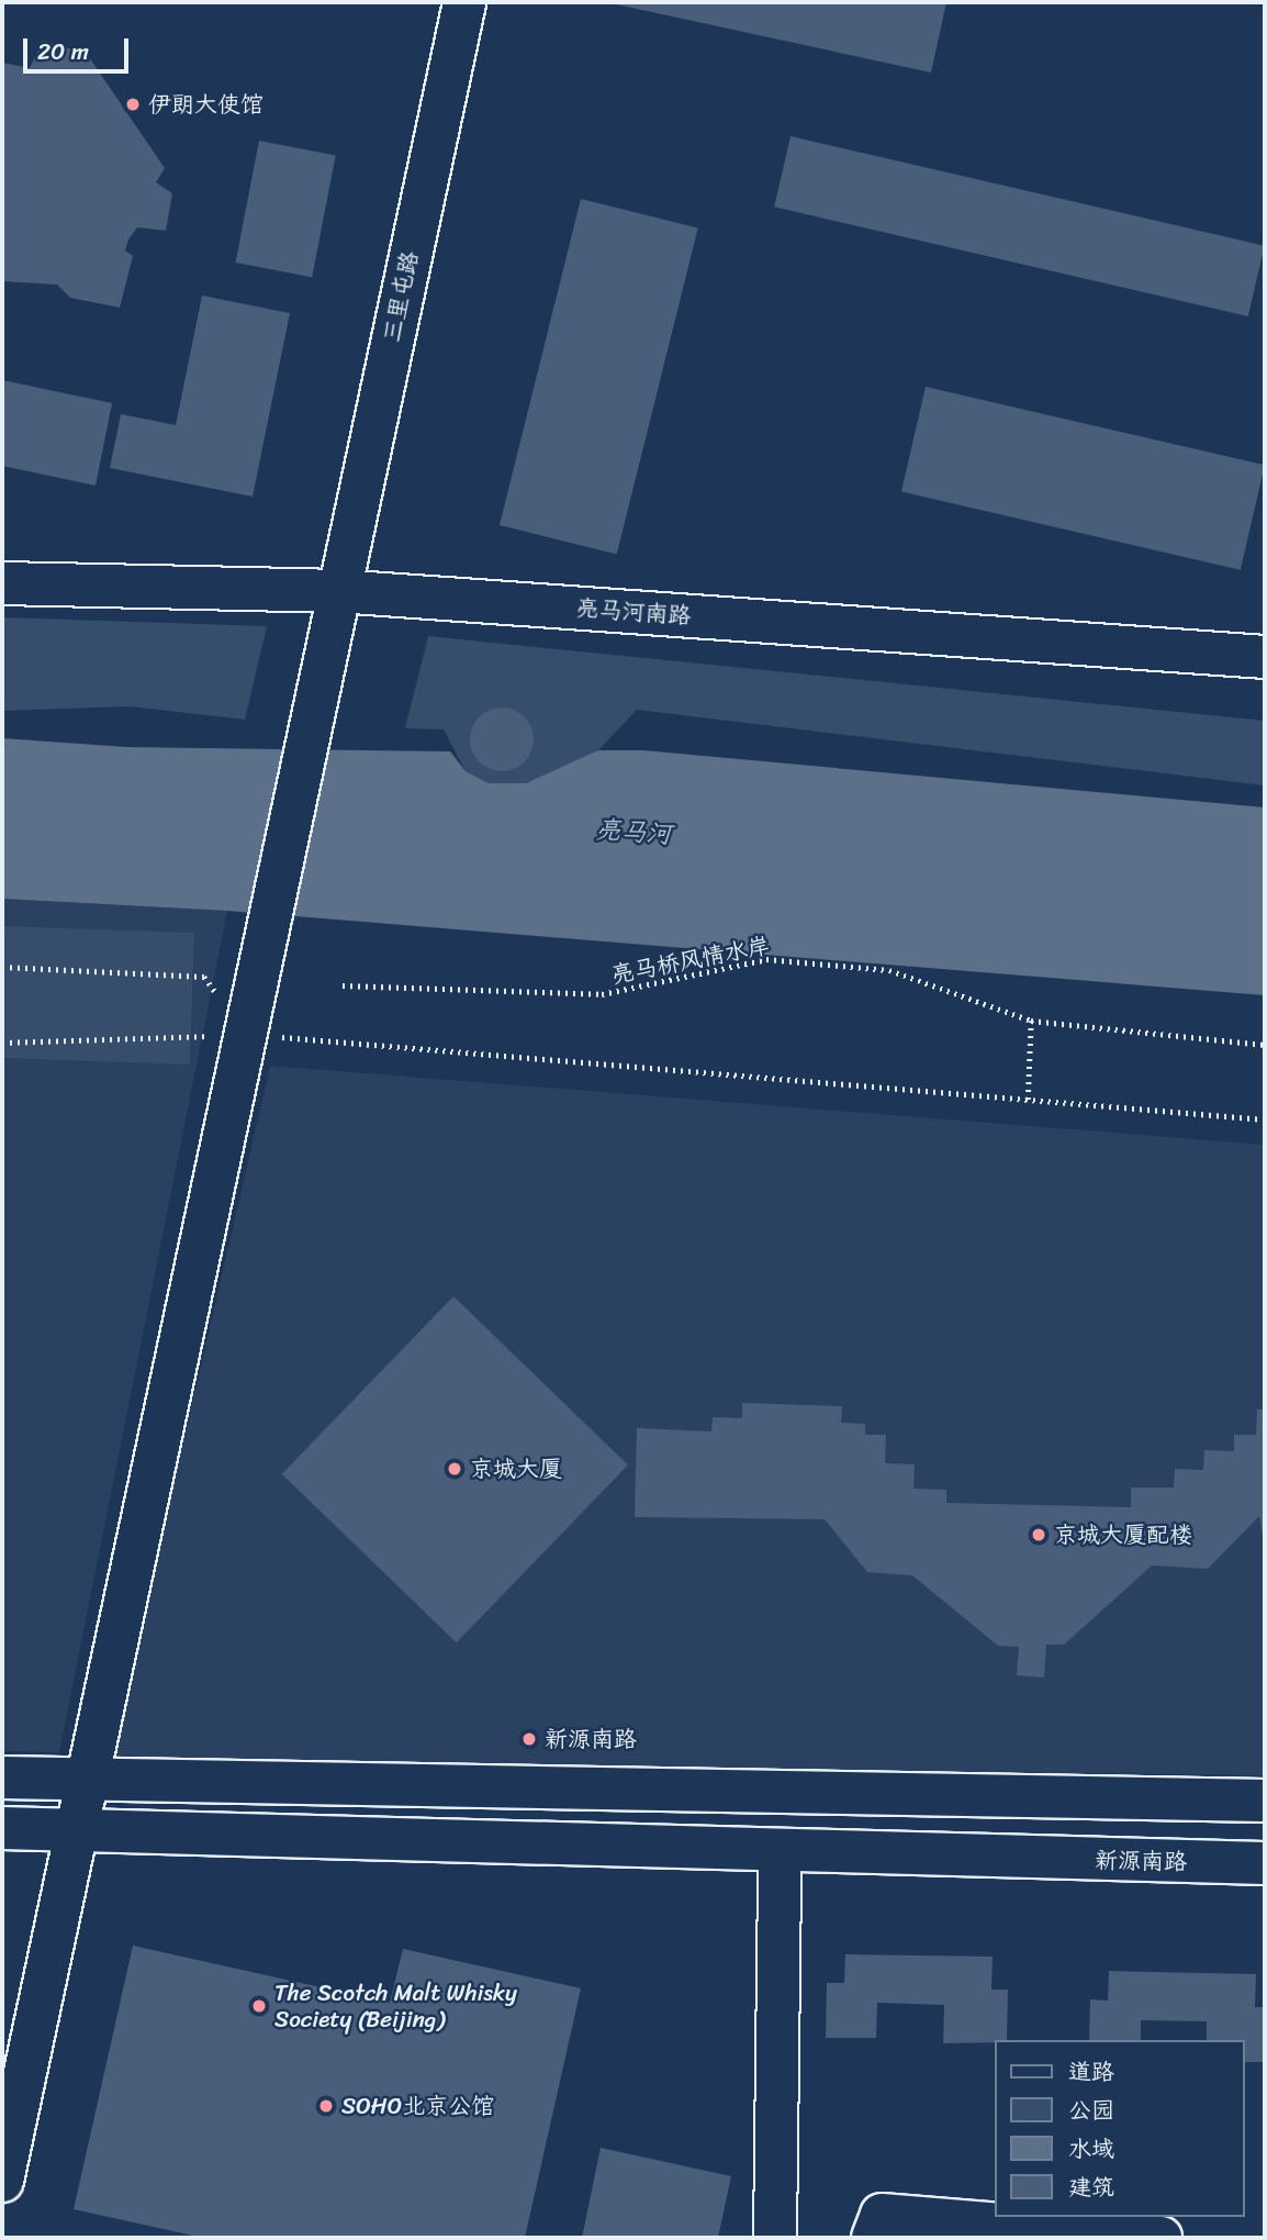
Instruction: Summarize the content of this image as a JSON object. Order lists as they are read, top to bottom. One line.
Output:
{"streets":{"street":["三里屯路","亮马河南路","新源南路"],"path":["亮马桥风情水岸"]},"crossings":[["三里屯路","亮马河南路"],["三里屯路","新源南路"]],"water":["亮马河"],"places":["伊朗大使馆","京城大厦","京城大厦配楼","新源南路","The Scotch Malt Whisky Society (Beijing)","SOHO北京公馆"],"legend":["道路","公园","水域","建筑"],"scale_bar":"20 m"}
